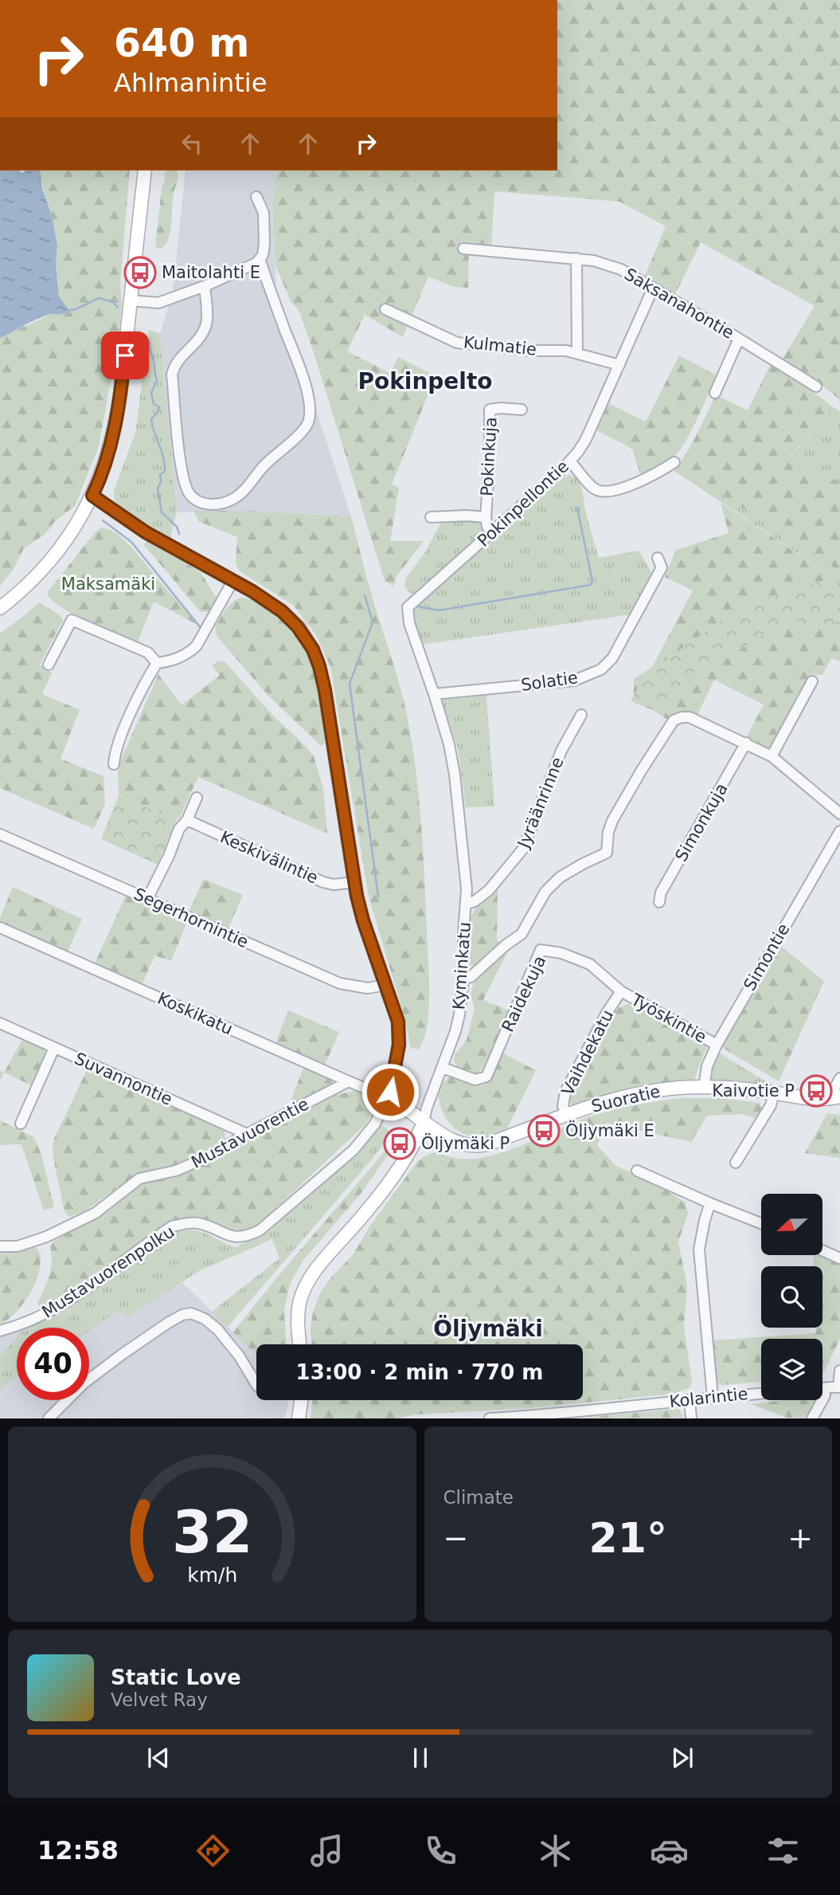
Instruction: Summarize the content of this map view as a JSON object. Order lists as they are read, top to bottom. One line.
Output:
{"streets":{"street":["Saksanahontie","Kulmatie","Pokinkuja","Pokinpellontie","Solatie","Jyräänrinne","Simonkuja","Keskivälintie","Segerhornintie","Simontie","Kyminkatu","Raidekuja","Koskikatu","Työskintie","Vaihdekatu","Suvannontie","Suoratie","Mustavuorentie","Mustavuorenpolku","Kolarintie"]},"crossings":[["Saksanahontie","Pokinpellontie"],["Kulmatie","Pokinpellontie"],["Pokinkuja","Pokinpellontie"],["Pokinpellontie","Kyminkatu"],["Solatie","Kyminkatu"],["Jyräänrinne","Kyminkatu"],["Simontie","Työskintie"],["Simontie","Suoratie"],["Kyminkatu","Raidekuja"],["Kyminkatu","Suoratie"],["Raidekuja","Työskintie"],["Raidekuja","Vaihdekatu"],["Koskikatu","Suoratie"],["Koskikatu","Mustavuorentie"],["Koskikatu","Mustavuorenpolku"],["Työskintie","Vaihdekatu"],["Vaihdekatu","Suoratie"],["Suvannontie","Mustavuorentie"],["Suoratie","Mustavuorenpolku"]],"districts":["Pokinpelto","Öljymäki"],"parks":["Maksamäki"],"places":{"bus stop":["Maitolahti E","Kaivotie P","Öljymäki E","Öljymäki P"]},"north":"left","page":{"turn":["640 m","Ahlmanintie"],"limit":"40","trip":"13:00 · 2 min · 770 m","tile":"Climate","heat":["−","21°","+"],"song":["Static Love","Velvet Ray"],"tabs":"12:58","gauge":["32","km/h"]}}
